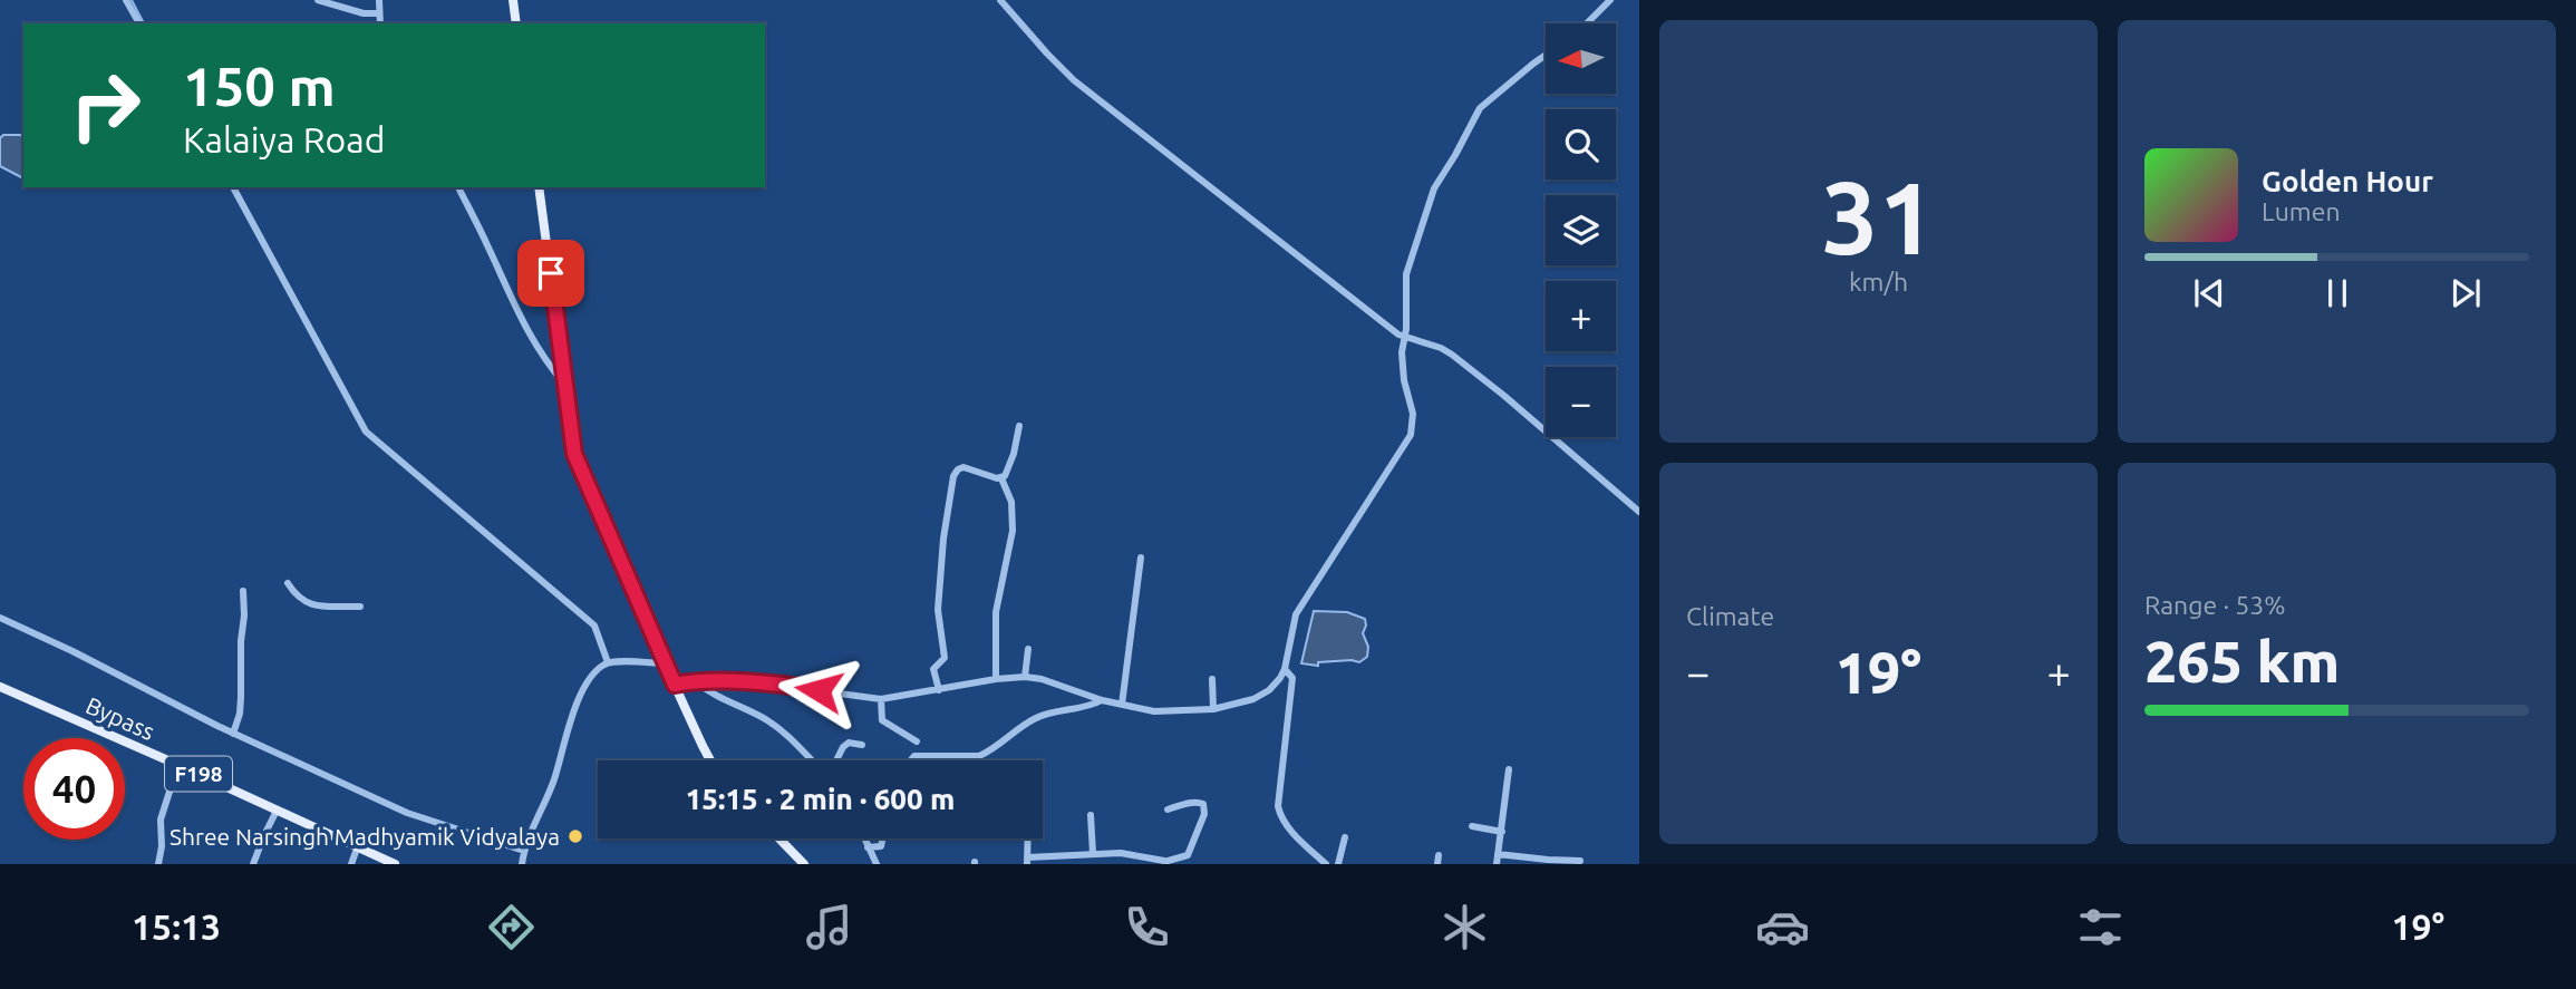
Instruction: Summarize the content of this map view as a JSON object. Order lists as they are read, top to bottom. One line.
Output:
{"streets":{"main road":["Bypass","F198"]},"places":["Shree Narsingh Madhyamik Vidyalaya"],"north":"left","page":{"tile":[["31","km/h"],"Climate",["Range · 53%","265 km"]],"map_buttons":["+","−"],"turn":["150 m","Kalaiya Road"],"song":["Golden Hour","Lumen"],"heat":["−","19°","+"],"limit":"40","trip":"15:15 · 2 min · 600 m","tabs":["15:13","19°"]}}
